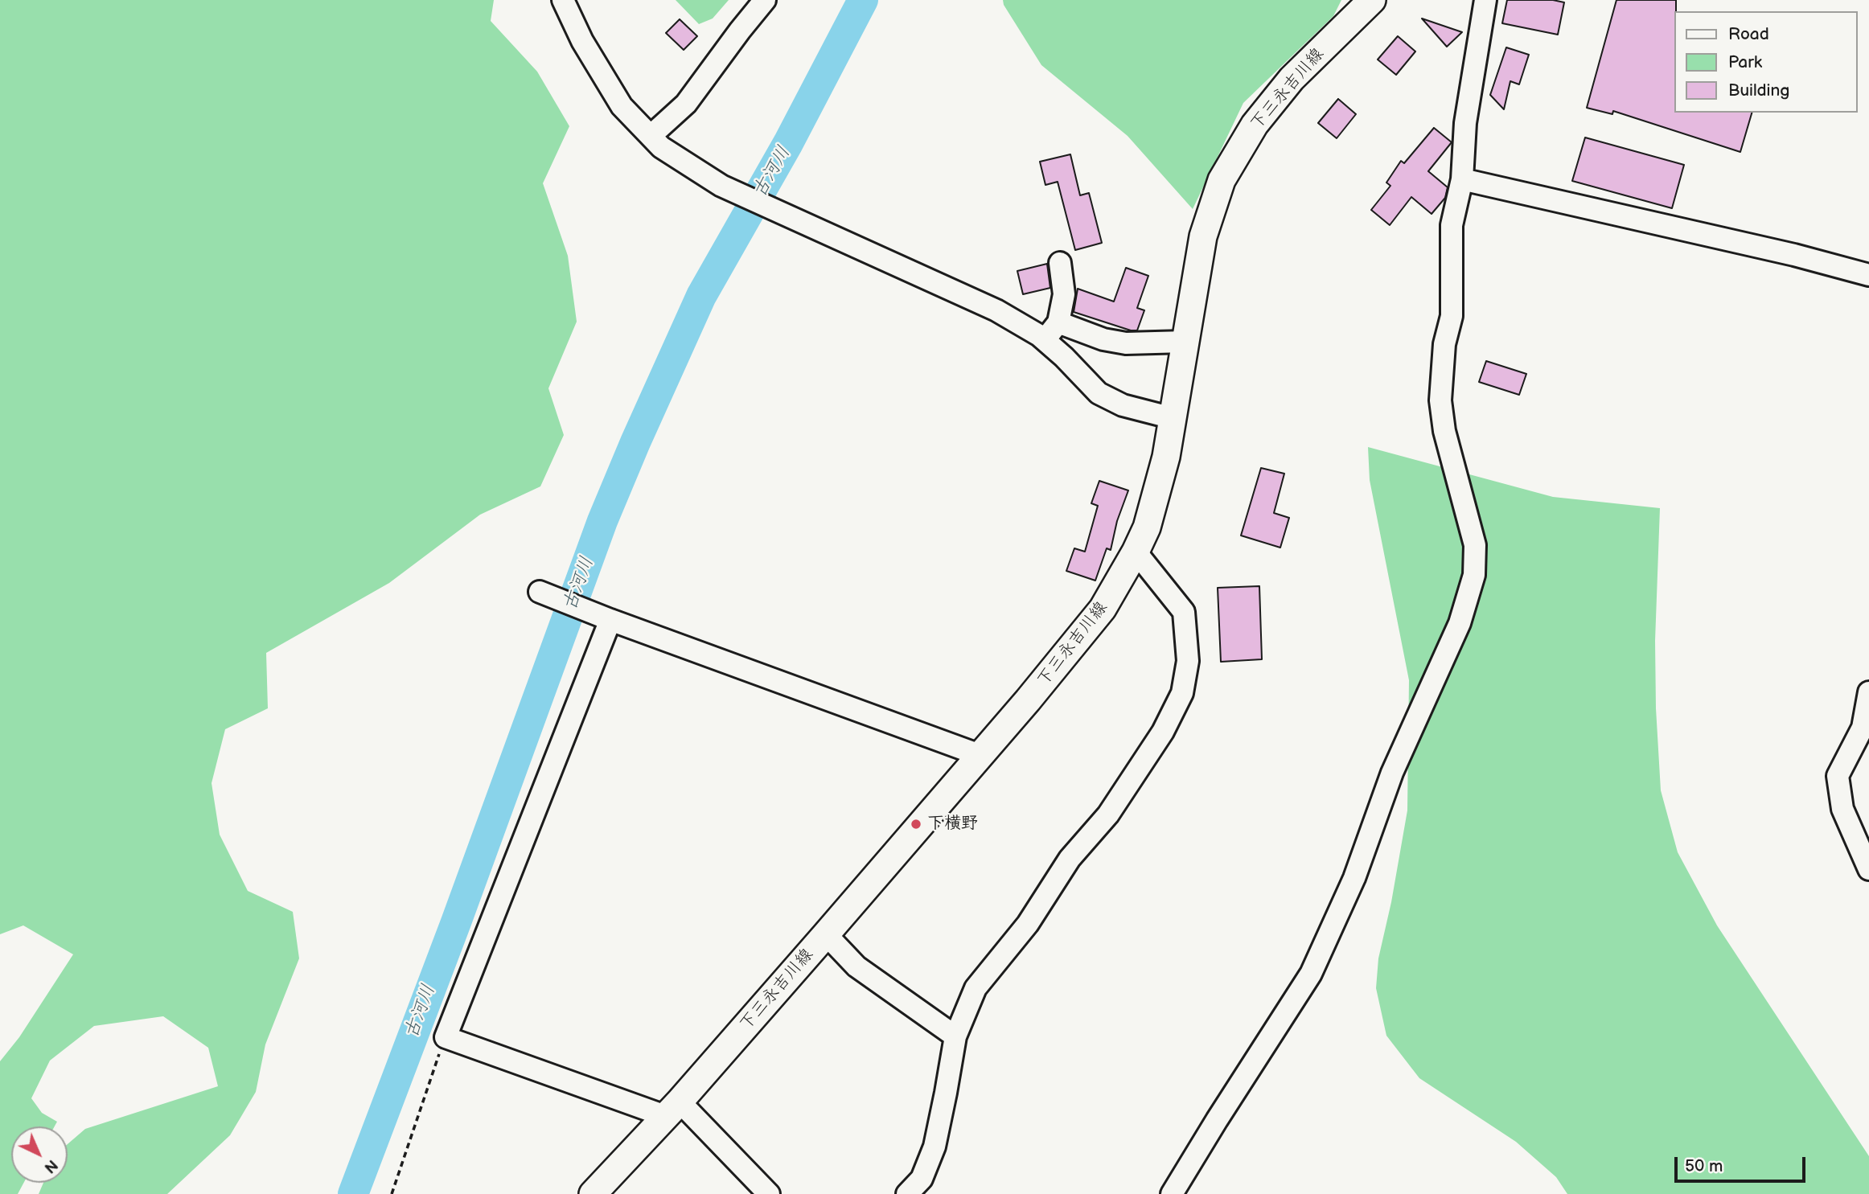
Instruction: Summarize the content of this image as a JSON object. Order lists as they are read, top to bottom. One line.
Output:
{"streets":{"main road":["下三永吉川線"]},"water":["古河川"],"places":["下横野"],"legend":["Road","Park","Building"],"scale_bar":"50 m","north":"bottom right"}
